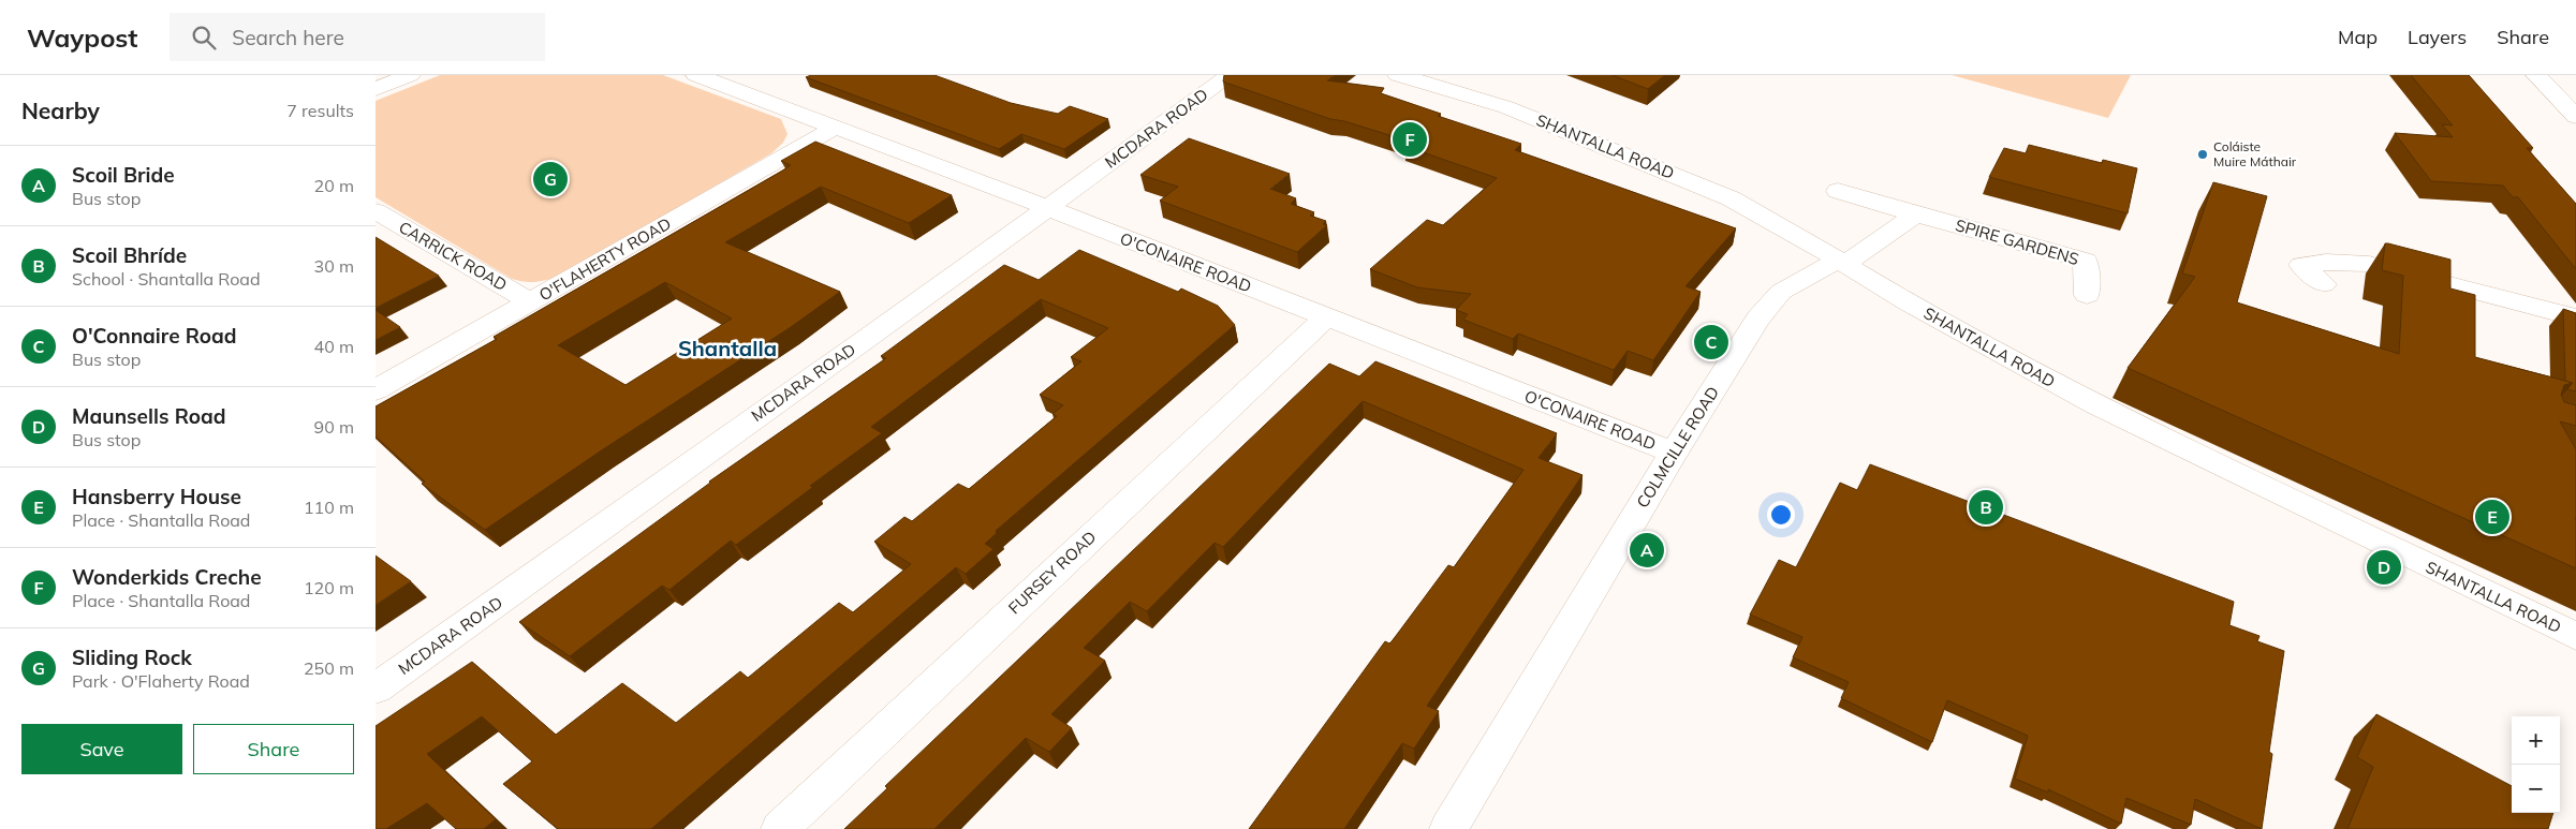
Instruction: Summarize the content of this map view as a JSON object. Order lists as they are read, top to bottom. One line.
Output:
{"streets":{"street":["MCDARA ROAD","SHANTALLA ROAD","SPIRE GARDENS","CARRICK ROAD","O'FLAHERTY ROAD","O'CONAIRE ROAD","COLMCILLE ROAD","FURSEY ROAD"]},"crossings":[["MCDARA ROAD","O'CONAIRE ROAD"],["SHANTALLA ROAD","COLMCILLE ROAD"],["CARRICK ROAD","O'FLAHERTY ROAD"],["O'FLAHERTY ROAD","O'CONAIRE ROAD"],["O'CONAIRE ROAD","COLMCILLE ROAD"],["O'CONAIRE ROAD","FURSEY ROAD"]],"districts":["Shantalla"],"places":["Coláiste Muire Máthair"],"page":{"header":"Waypost","search":"Search here","nav":["Map","Layers","Share"],"heading":["Nearby","7 results"],"pins":["F","G","C","B","E","A","D"],"list":[{"mark":"A","name":"Scoil Bride","note":"Bus stop","value":"20 m"},{"mark":"B","name":"Scoil Bhríde","note":"School · Shantalla Road","value":"30 m"},{"mark":"C","name":"O'Connaire Road","note":"Bus stop","value":"40 m"},{"mark":"D","name":"Maunsells Road","note":"Bus stop","value":"90 m"},{"mark":"E","name":"Hansberry House","note":"Place · Shantalla Road","value":"110 m"},{"mark":"F","name":"Wonderkids Creche","note":"Place · Shantalla Road","value":"120 m"},{"mark":"G","name":"Sliding Rock","note":"Park · O'Flaherty Road","value":"250 m"}],"buttons":["Save","Share"],"map_buttons":["+","−"]}}
